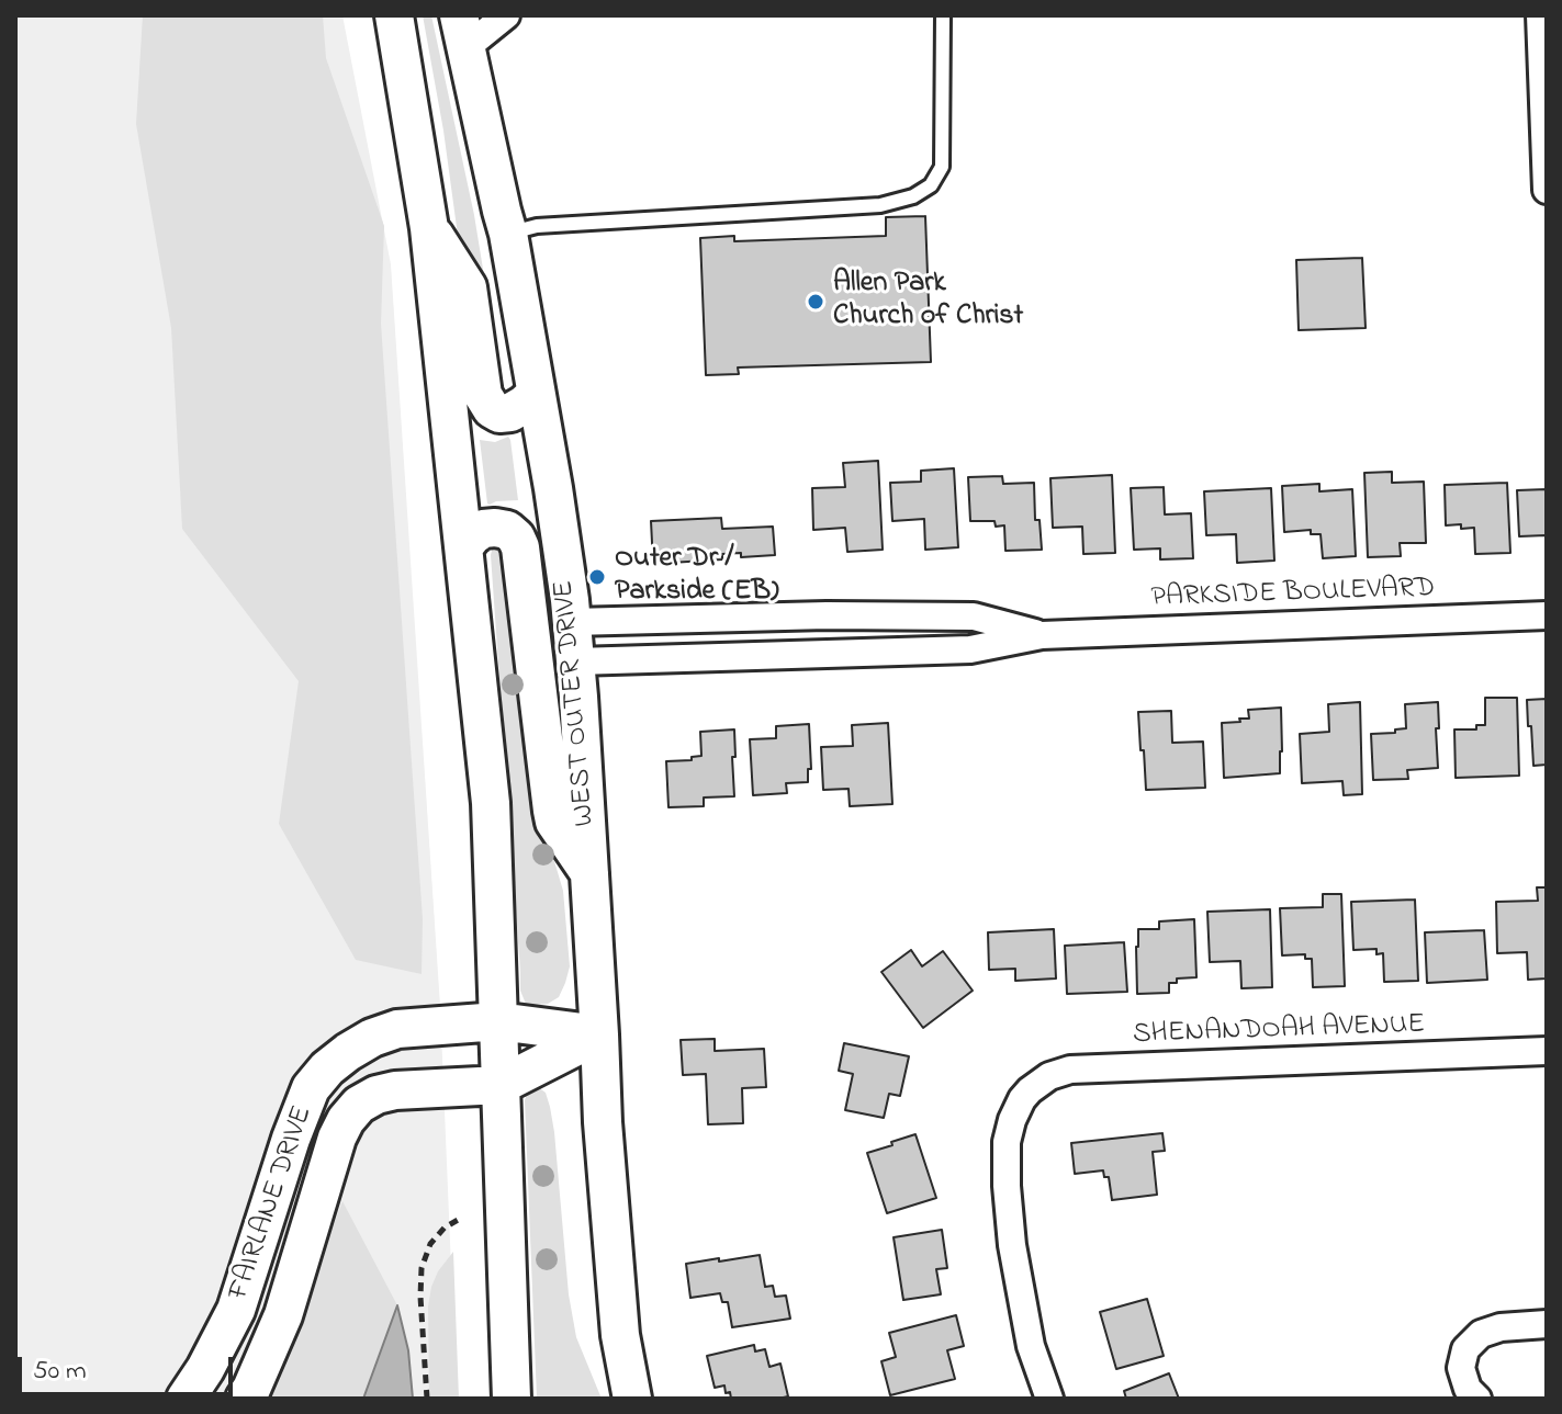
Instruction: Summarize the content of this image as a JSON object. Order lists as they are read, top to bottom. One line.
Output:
{"streets":{"main road":["WEST OUTER DRIVE","FAIRLANE DRIVE"],"street":["PARKSIDE BOULEVARD","SHENANDOAH AVENUE"]},"crossings":[["PARKSIDE BOULEVARD","WEST OUTER DRIVE"],["WEST OUTER DRIVE","FAIRLANE DRIVE"]],"places":["Allen Park Church of Christ","Outer Dr / Parkside (EB)"],"scale_bar":"50 m"}
